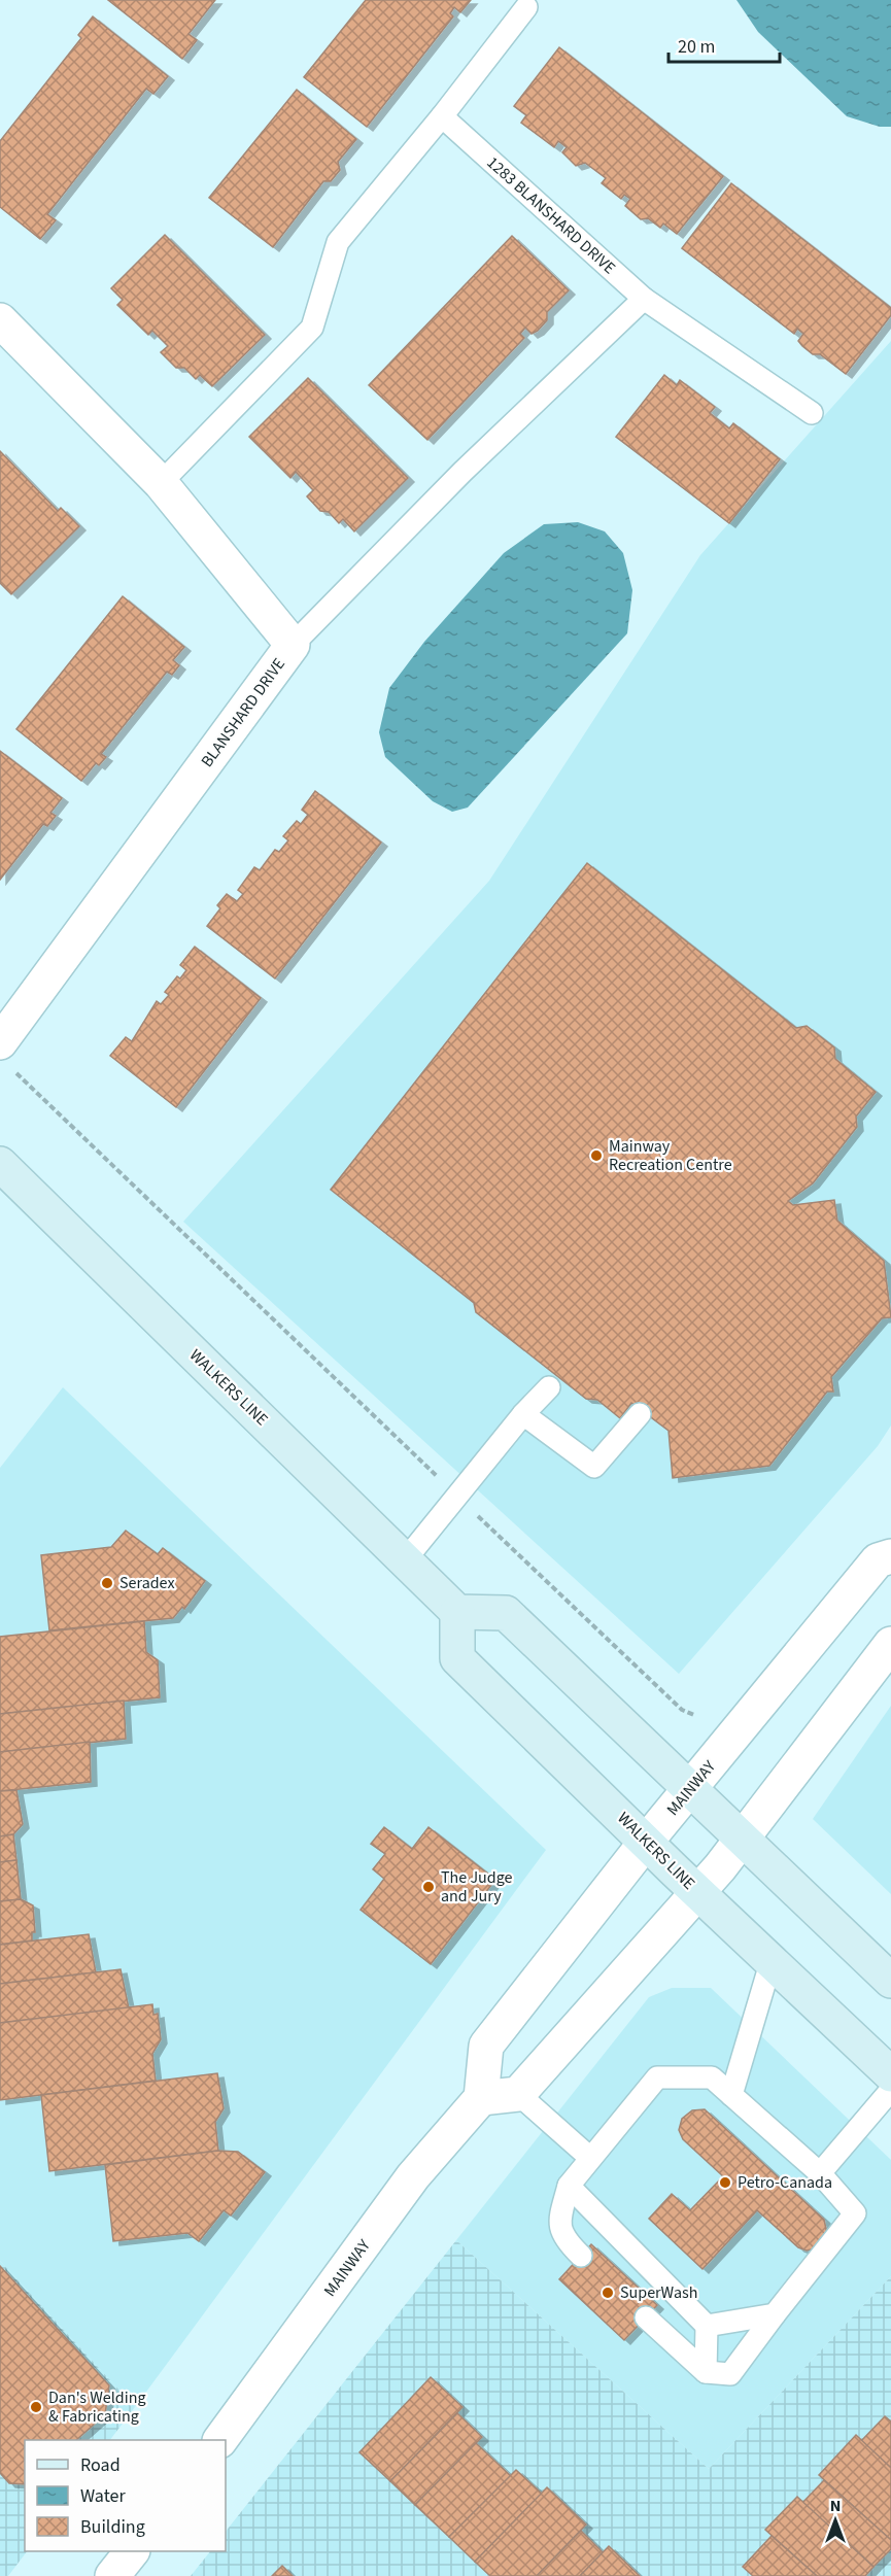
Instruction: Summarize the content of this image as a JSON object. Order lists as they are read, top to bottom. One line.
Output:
{"streets":{"main road":["WALKERS LINE"],"street":["BLANSHARD DRIVE","MAINWAY"],"lane":["1283 BLANSHARD DRIVE"]},"crossings":[["WALKERS LINE","MAINWAY"]],"places":["Mainway Recreation Centre","Seradex","The Judge and Jury","Petro-Canada","SuperWash","Dan's Welding & Fabricating"],"legend":["Road","Water","Building"],"scale_bar":"20 m","north":"top"}
